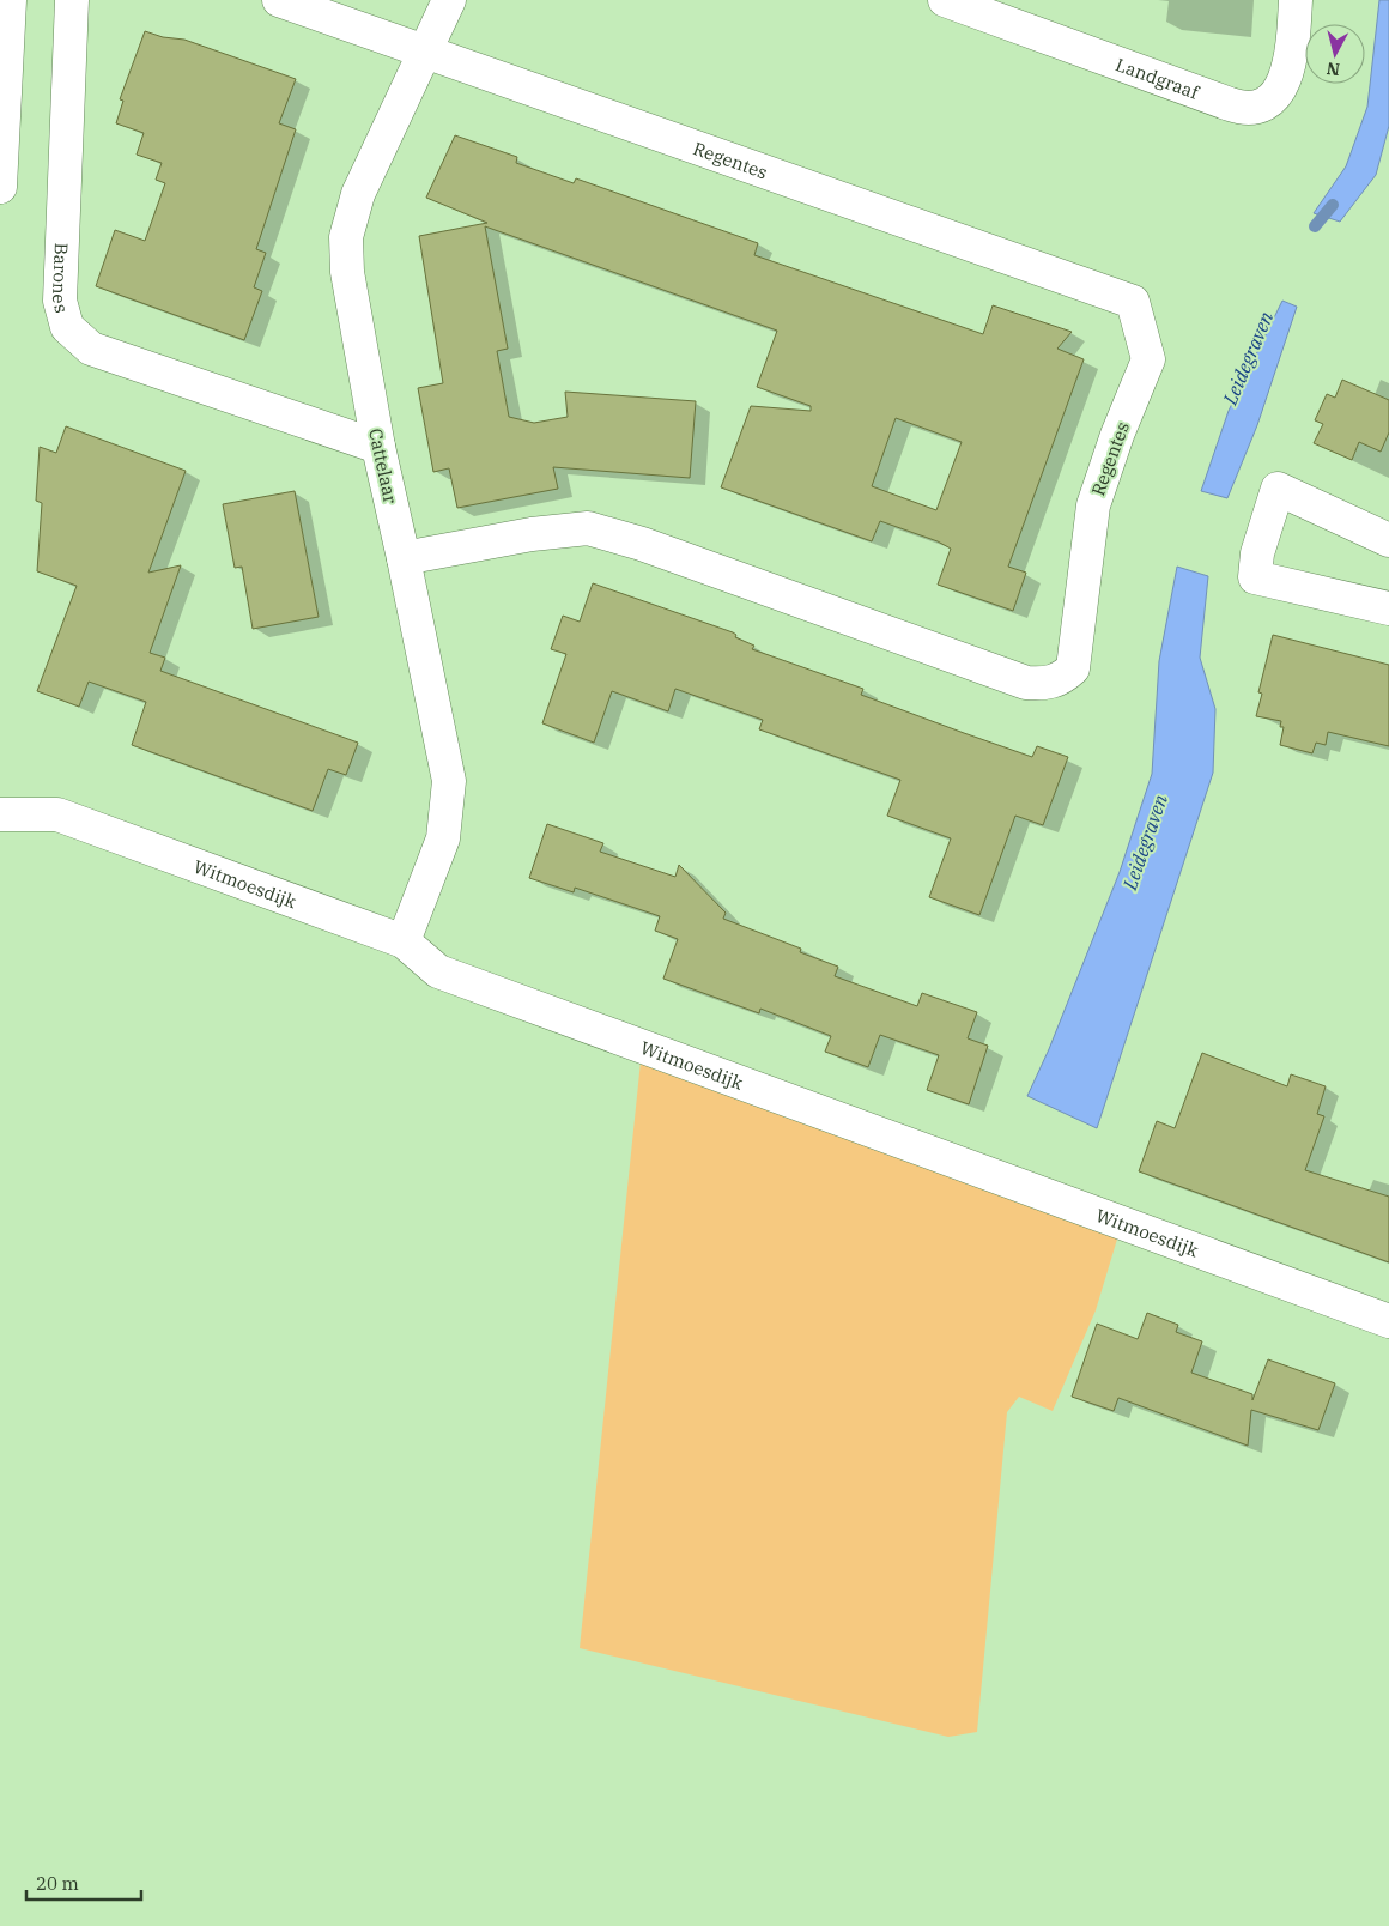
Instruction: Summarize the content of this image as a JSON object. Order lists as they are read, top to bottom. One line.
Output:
{"streets":{"street":["Landgraaf","Regentes","Barones","Cattelaar","Witmoesdijk"]},"crossings":[["Regentes","Cattelaar"],["Barones","Cattelaar"],["Cattelaar","Witmoesdijk"]],"water":["Leidegraven"],"scale_bar":"20 m","north":"bottom"}
